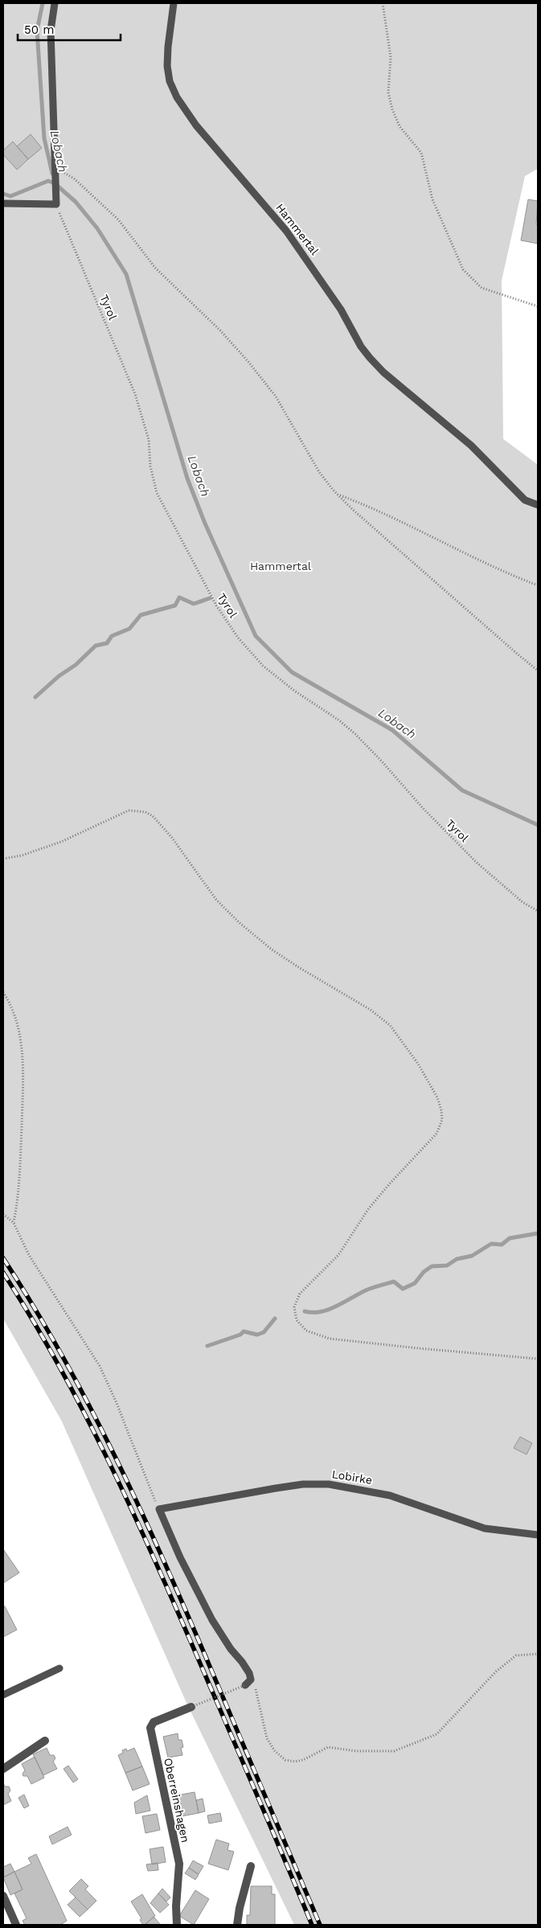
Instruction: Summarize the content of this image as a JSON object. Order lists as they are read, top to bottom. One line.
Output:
{"streets":{"street":["Oberreinshagen"],"lane":["Hammertal","Lobirke"],"path":["Tyrol"]},"water":["Lobach"],"parks":["Hammertal"],"scale_bar":"50 m"}
